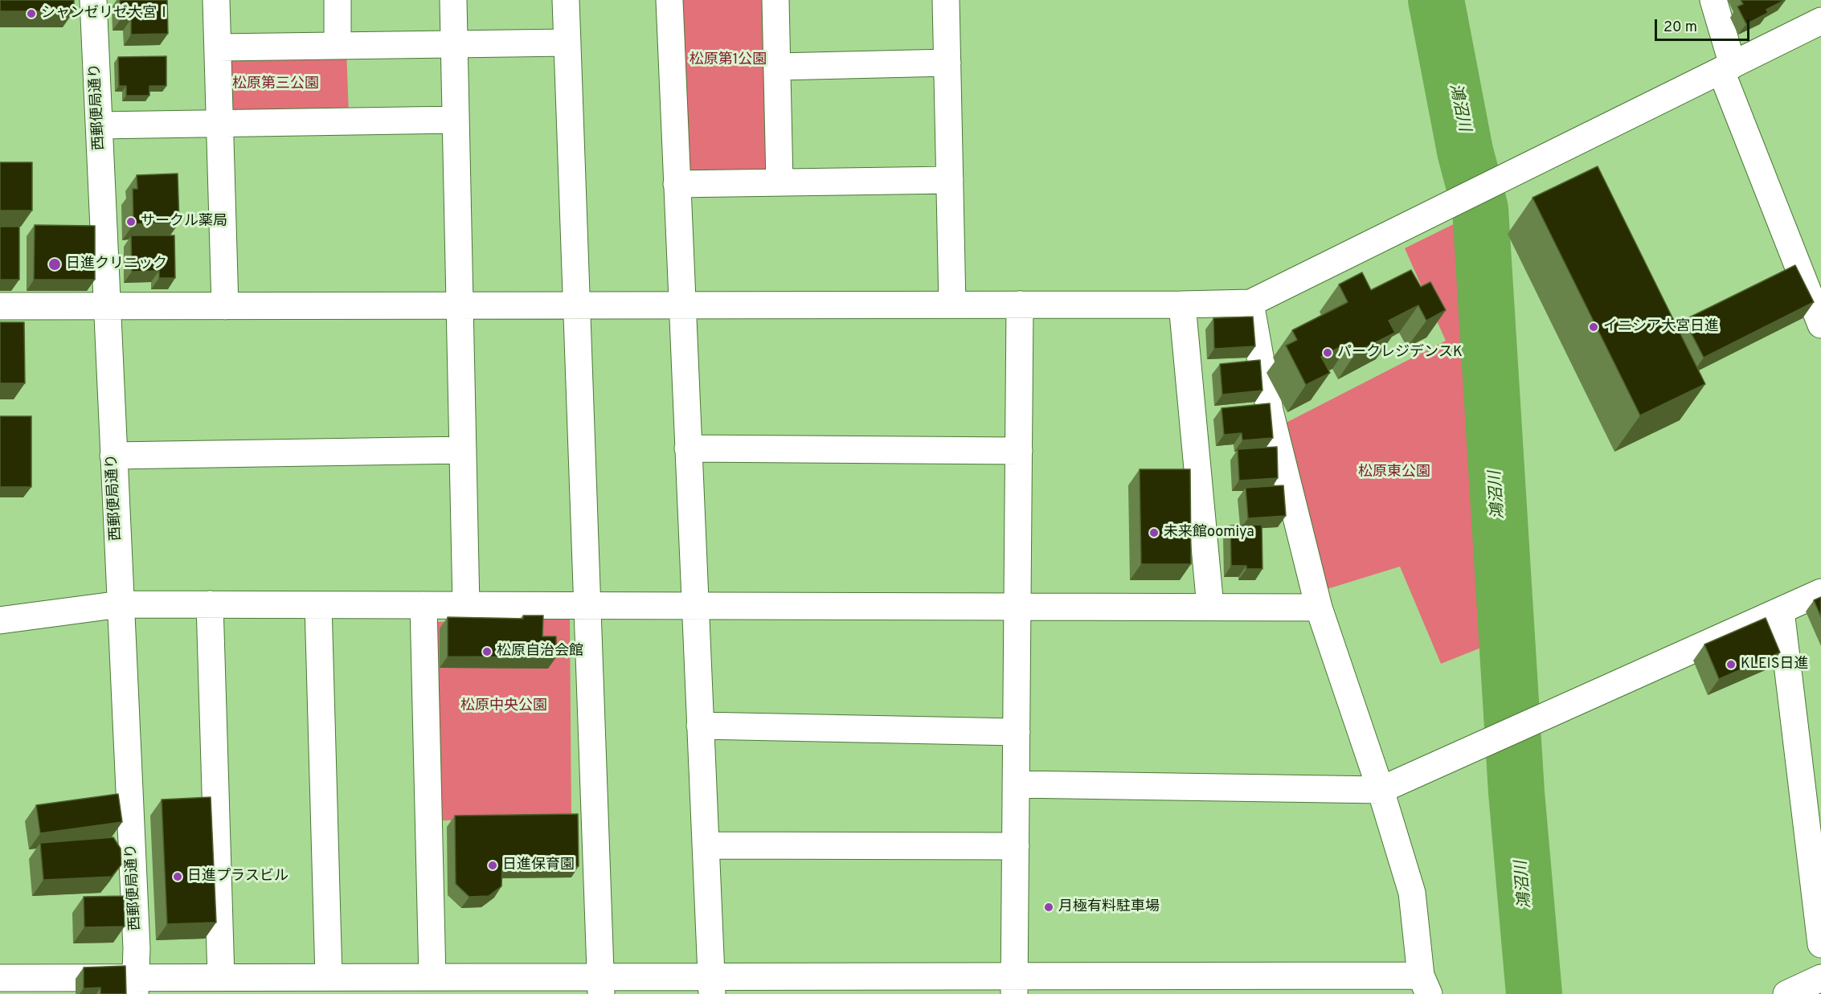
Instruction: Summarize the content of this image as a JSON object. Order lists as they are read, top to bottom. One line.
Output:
{"streets":{"street":["西郵便局通り"]},"water":["鴻沼川"],"parks":["松原第1公園","松原第三公園","松原東公園","松原中央公園"],"places":["シャンゼリゼ大宮Ⅰ","サークル薬局","日進クリニック","イニシア大宮日進","パークレジデンスK","未来館oomiya","松原自治会館","KLEIS日進","日進保育園","日進プラスビル","月極有料駐車場"],"scale_bar":"20 m"}
